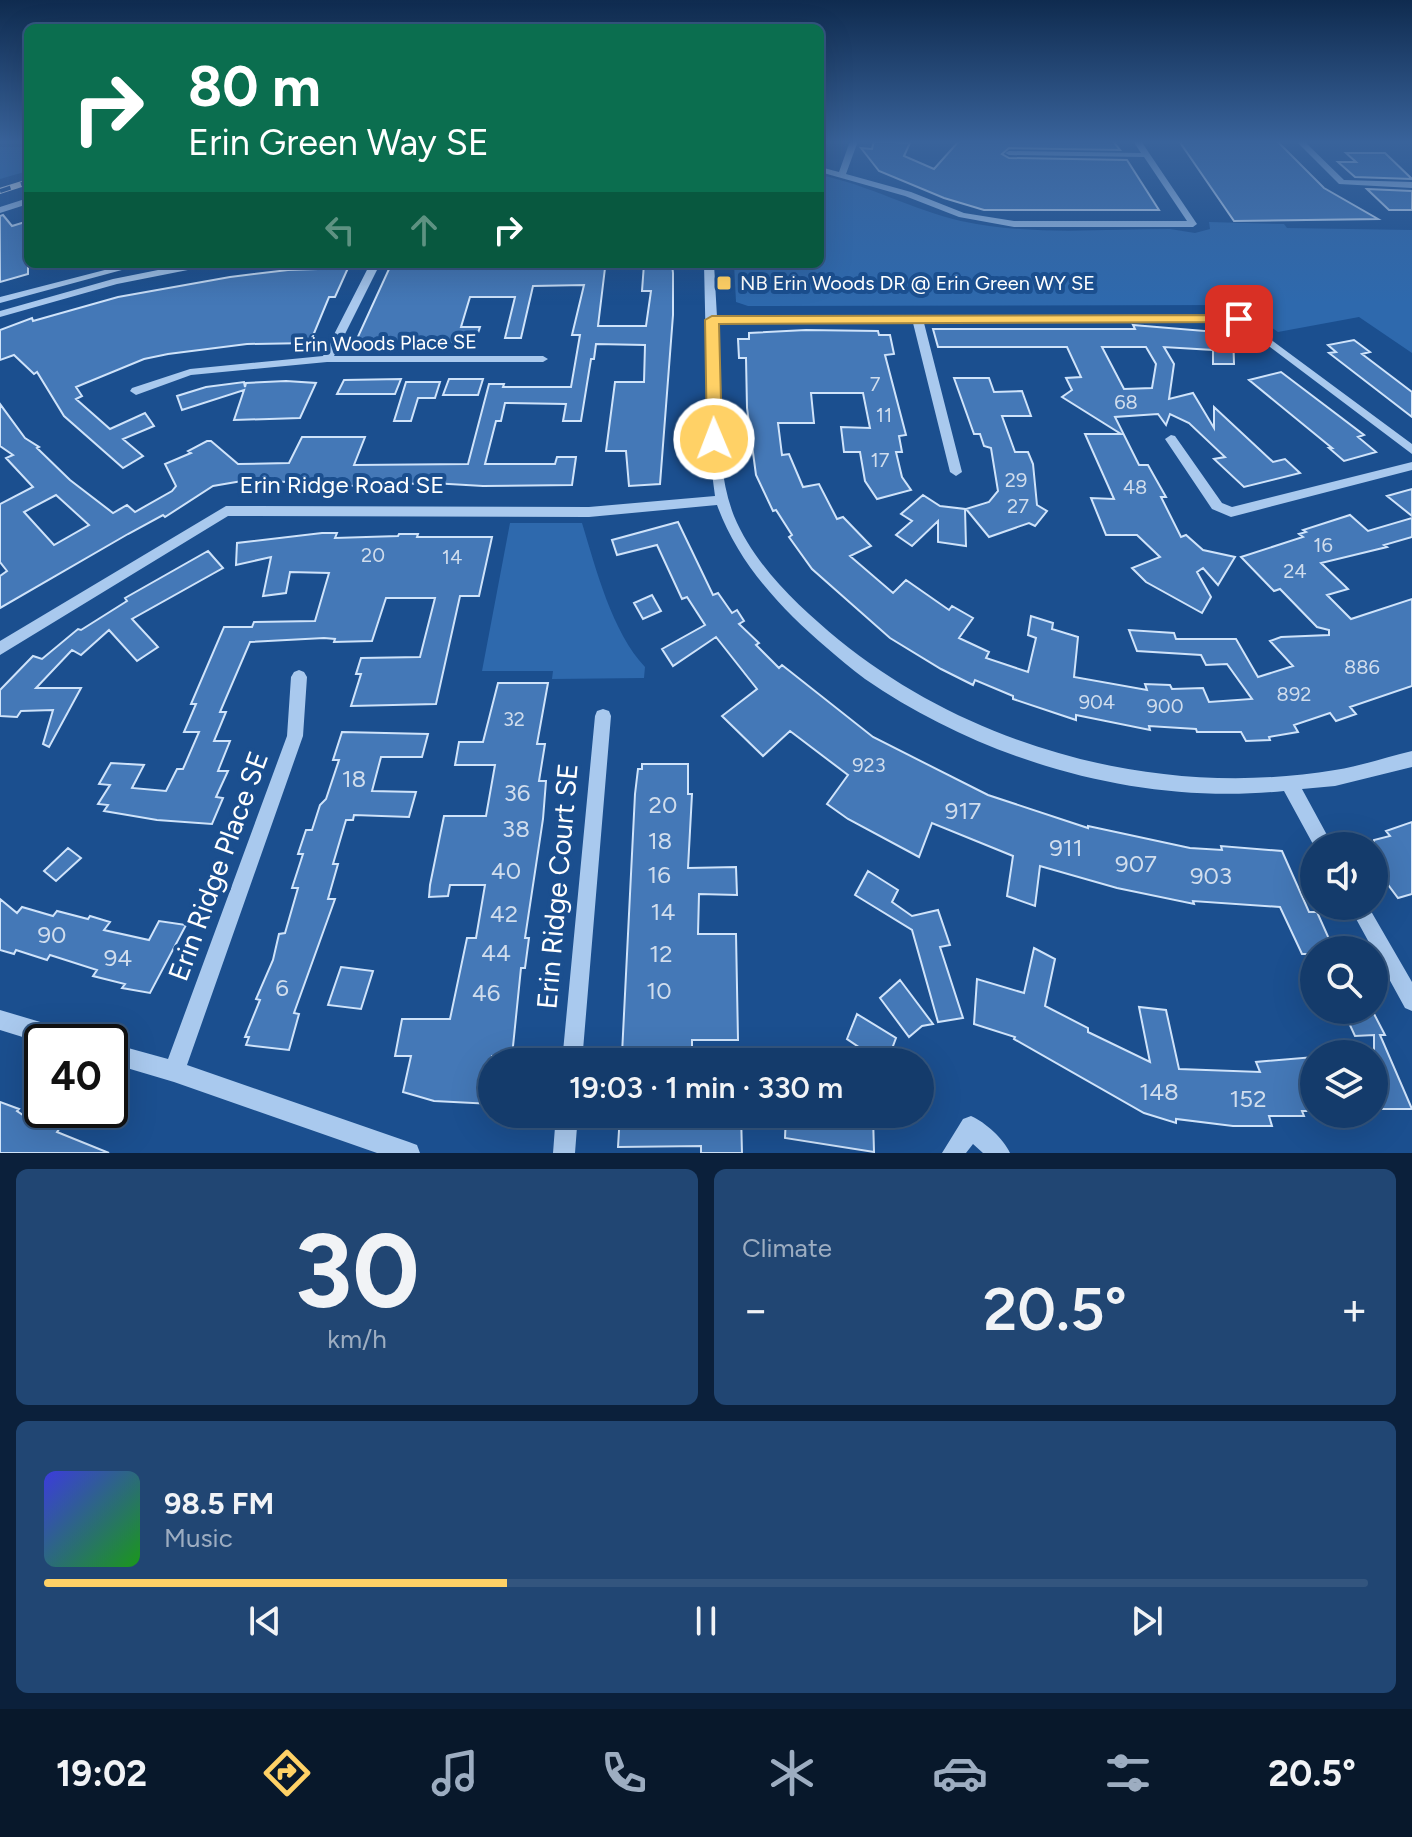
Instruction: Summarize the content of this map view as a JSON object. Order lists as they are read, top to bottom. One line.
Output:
{"streets":{"street":["Erin Woods Place SE","Erin Ridge Road SE","Erin Ridge Place SE","Erin Ridge Court SE"]},"places":{"transit":["NB Erin Woods DR @ Erin Green WY SE"]},"house_numbers":["7","68","11","17","29","48","27","16","20","14","24","886","892","904","900","32","923","18","36","20","917","38","18","911","907","40","16","903","14","42","90","44","12","94","6","10","46","148","152"],"page":{"turn":["80 m","Erin Green Way SE"],"limit":"40","trip":"19:03 · 1 min · 330 m","tile":[["30","km/h"],"Climate"],"heat":["−","20.5°","+"],"song":["98.5 FM","Music"],"tabs":["19:02","20.5°"]}}
